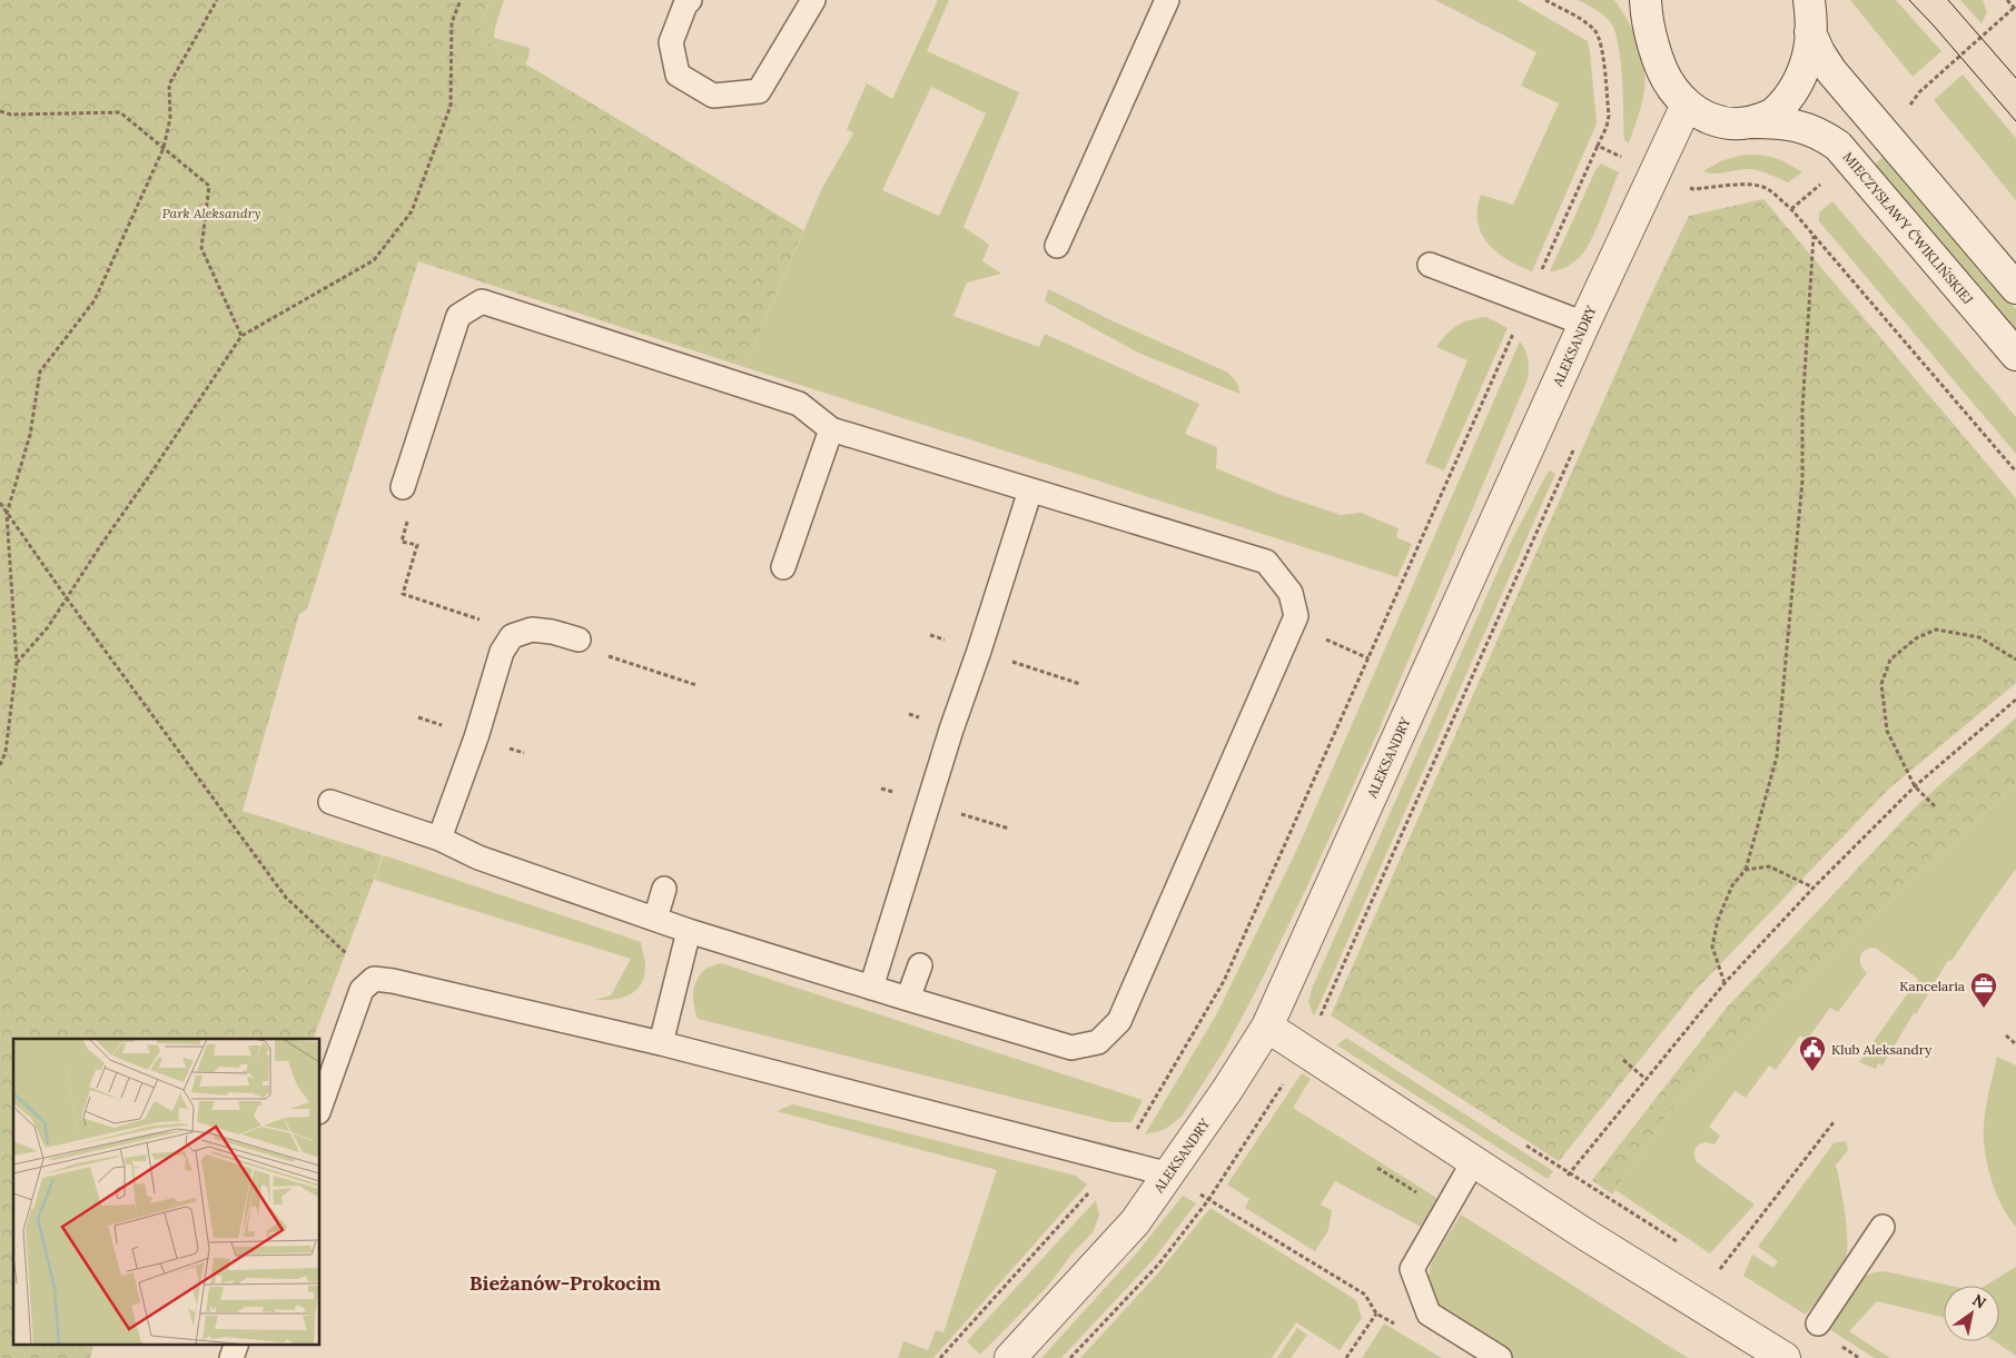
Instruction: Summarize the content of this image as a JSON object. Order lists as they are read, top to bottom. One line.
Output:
{"streets":{"street":["MIECZYSŁAWY ĆWIKLIŃSKIEJ","ALEKSANDRY"]},"crossings":[["MIECZYSŁAWY ĆWIKLIŃSKIEJ","ALEKSANDRY"]],"districts":["Bieżanów-Prokocim"],"parks":["Park Aleksandry"],"places":{"office":["Kancelaria"],"public building":["Klub Aleksandry"]},"north":"top right"}
